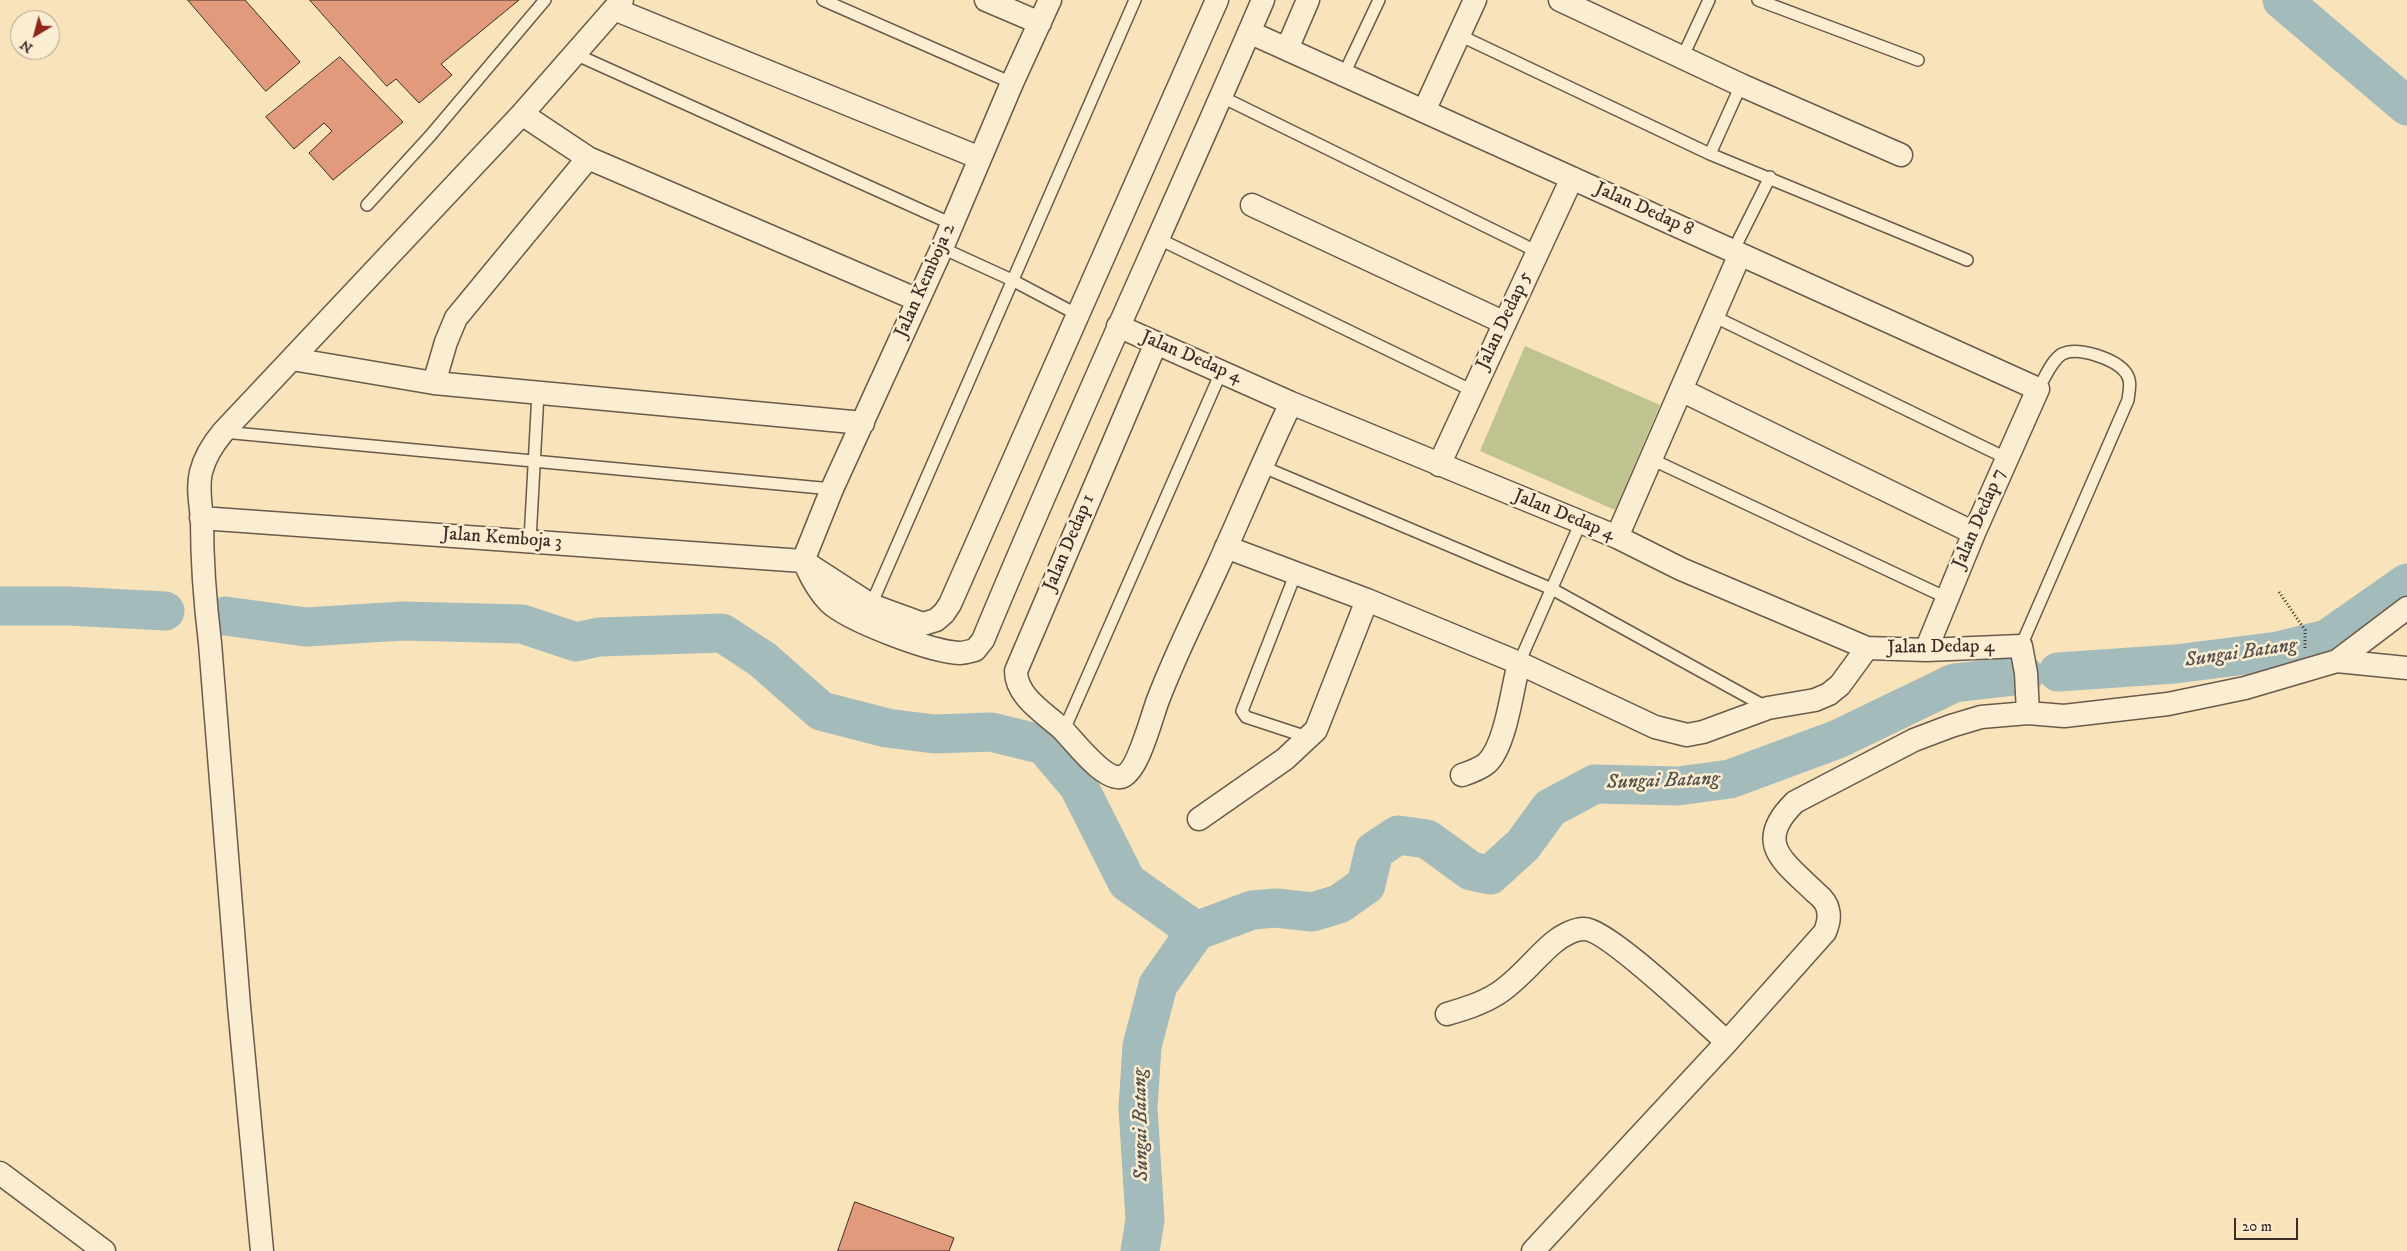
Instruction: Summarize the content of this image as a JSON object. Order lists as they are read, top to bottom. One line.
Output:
{"streets":{"street":["Jalan Dedap 8","Jalan Kemboja 2","Jalan Dedap 5","Jalan Dedap 4","Jalan Dedap 7","Jalan Kemboja 3","Jalan Dedap 1"]},"crossings":[["Jalan Dedap 8","Jalan Dedap 5"],["Jalan Dedap 8","Jalan Dedap 7"],["Jalan Kemboja 2","Jalan Kemboja 3"],["Jalan Dedap 5","Jalan Dedap 4"],["Jalan Dedap 4","Jalan Dedap 7"],["Jalan Dedap 4","Jalan Dedap 1"]],"water":["Sungai Batang"],"scale_bar":"20 m","north":"bottom left"}
